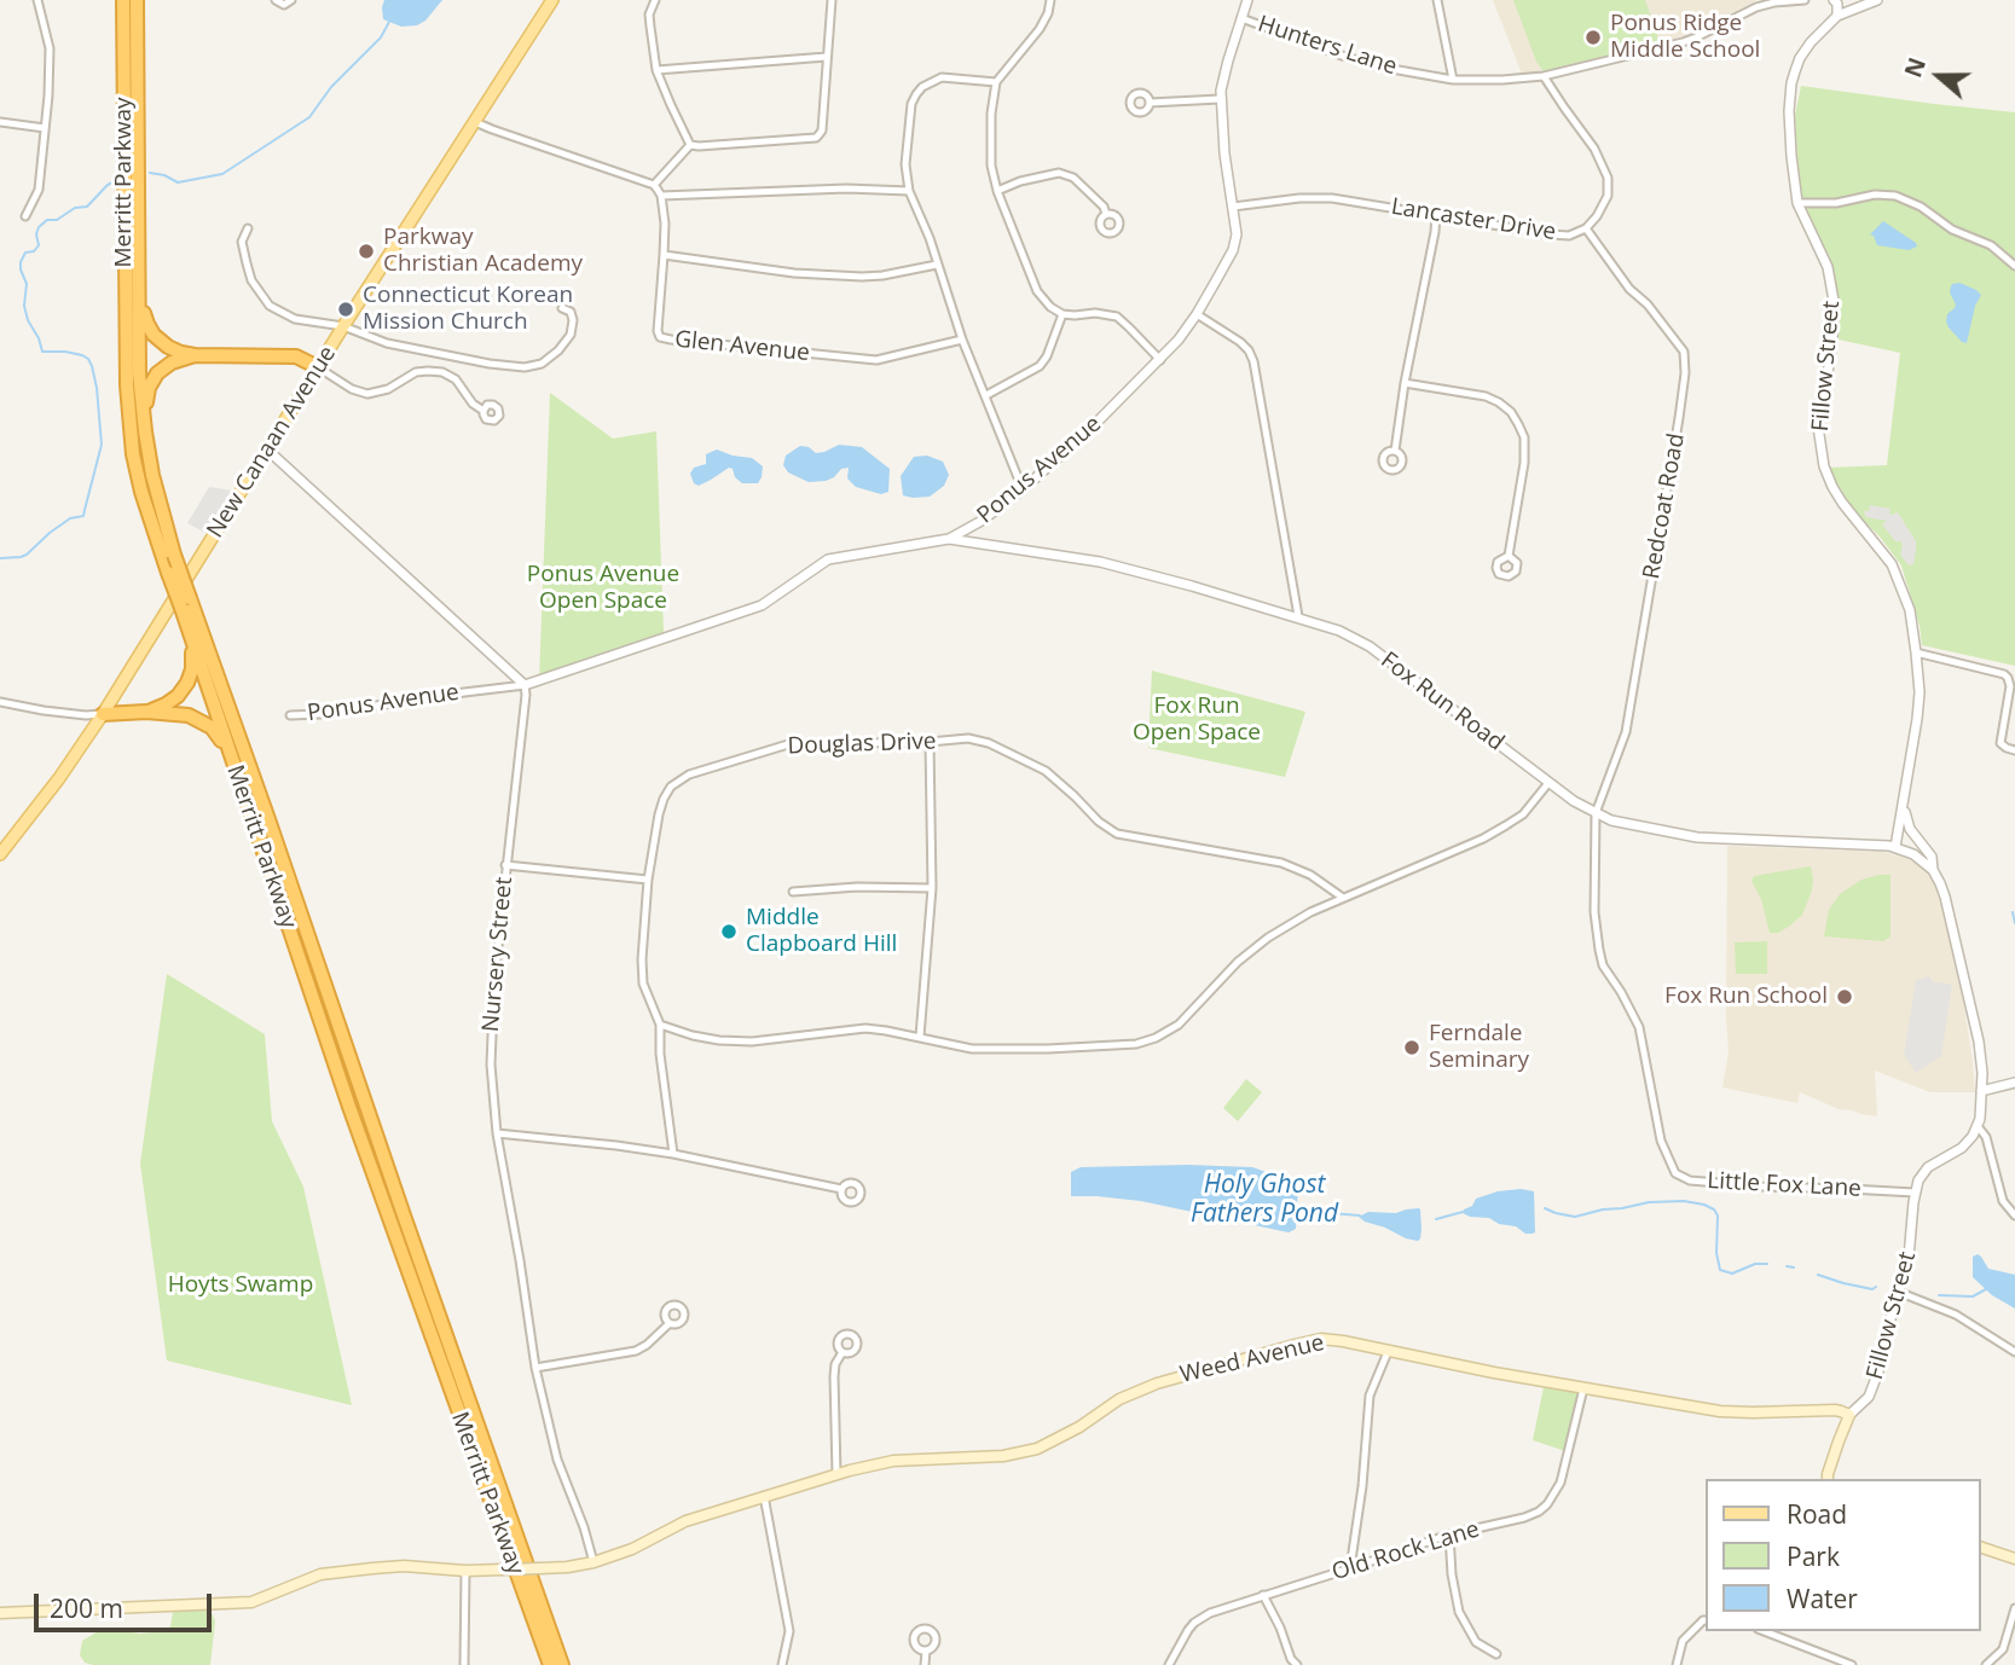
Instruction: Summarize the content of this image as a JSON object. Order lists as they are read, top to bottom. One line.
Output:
{"streets":{"highway":["Merritt Parkway"],"main road":["Fillow Street","New Canaan Avenue","Weed Avenue"],"street":["Hunters Lane","Lancaster Drive","Glen Avenue","Ponus Avenue","Redcoat Road","Fox Run Road","Douglas Drive","Nursery Street","Little Fox Lane","Old Rock Lane"]},"crossings":[["Hunters Lane","Lancaster Drive"],["Hunters Lane","Ponus Avenue"],["Lancaster Drive","Ponus Avenue"],["Lancaster Drive","Redcoat Road"],["Fillow Street","Fox Run Road"],["Fillow Street","Little Fox Lane"],["Fillow Street","Weed Avenue"],["Ponus Avenue","Fox Run Road"],["Ponus Avenue","Nursery Street"],["Redcoat Road","Fox Run Road"],["Redcoat Road","Little Fox Lane"],["Fox Run Road","Little Fox Lane"],["Nursery Street","Weed Avenue"],["Weed Avenue","Old Rock Lane"]],"water":["Holy Ghost Fathers Pond"],"parks":["Ponus Avenue Open Space","Fox Run Open Space","Hoyts Swamp"],"places":["Ponus Ridge Middle School","Parkway Christian Academy","Connecticut Korean Mission Church","Middle Clapboard Hill","Fox Run School","Ferndale Seminary"],"legend":["Road","Park","Water"],"scale_bar":"200 m","north":"left"}
